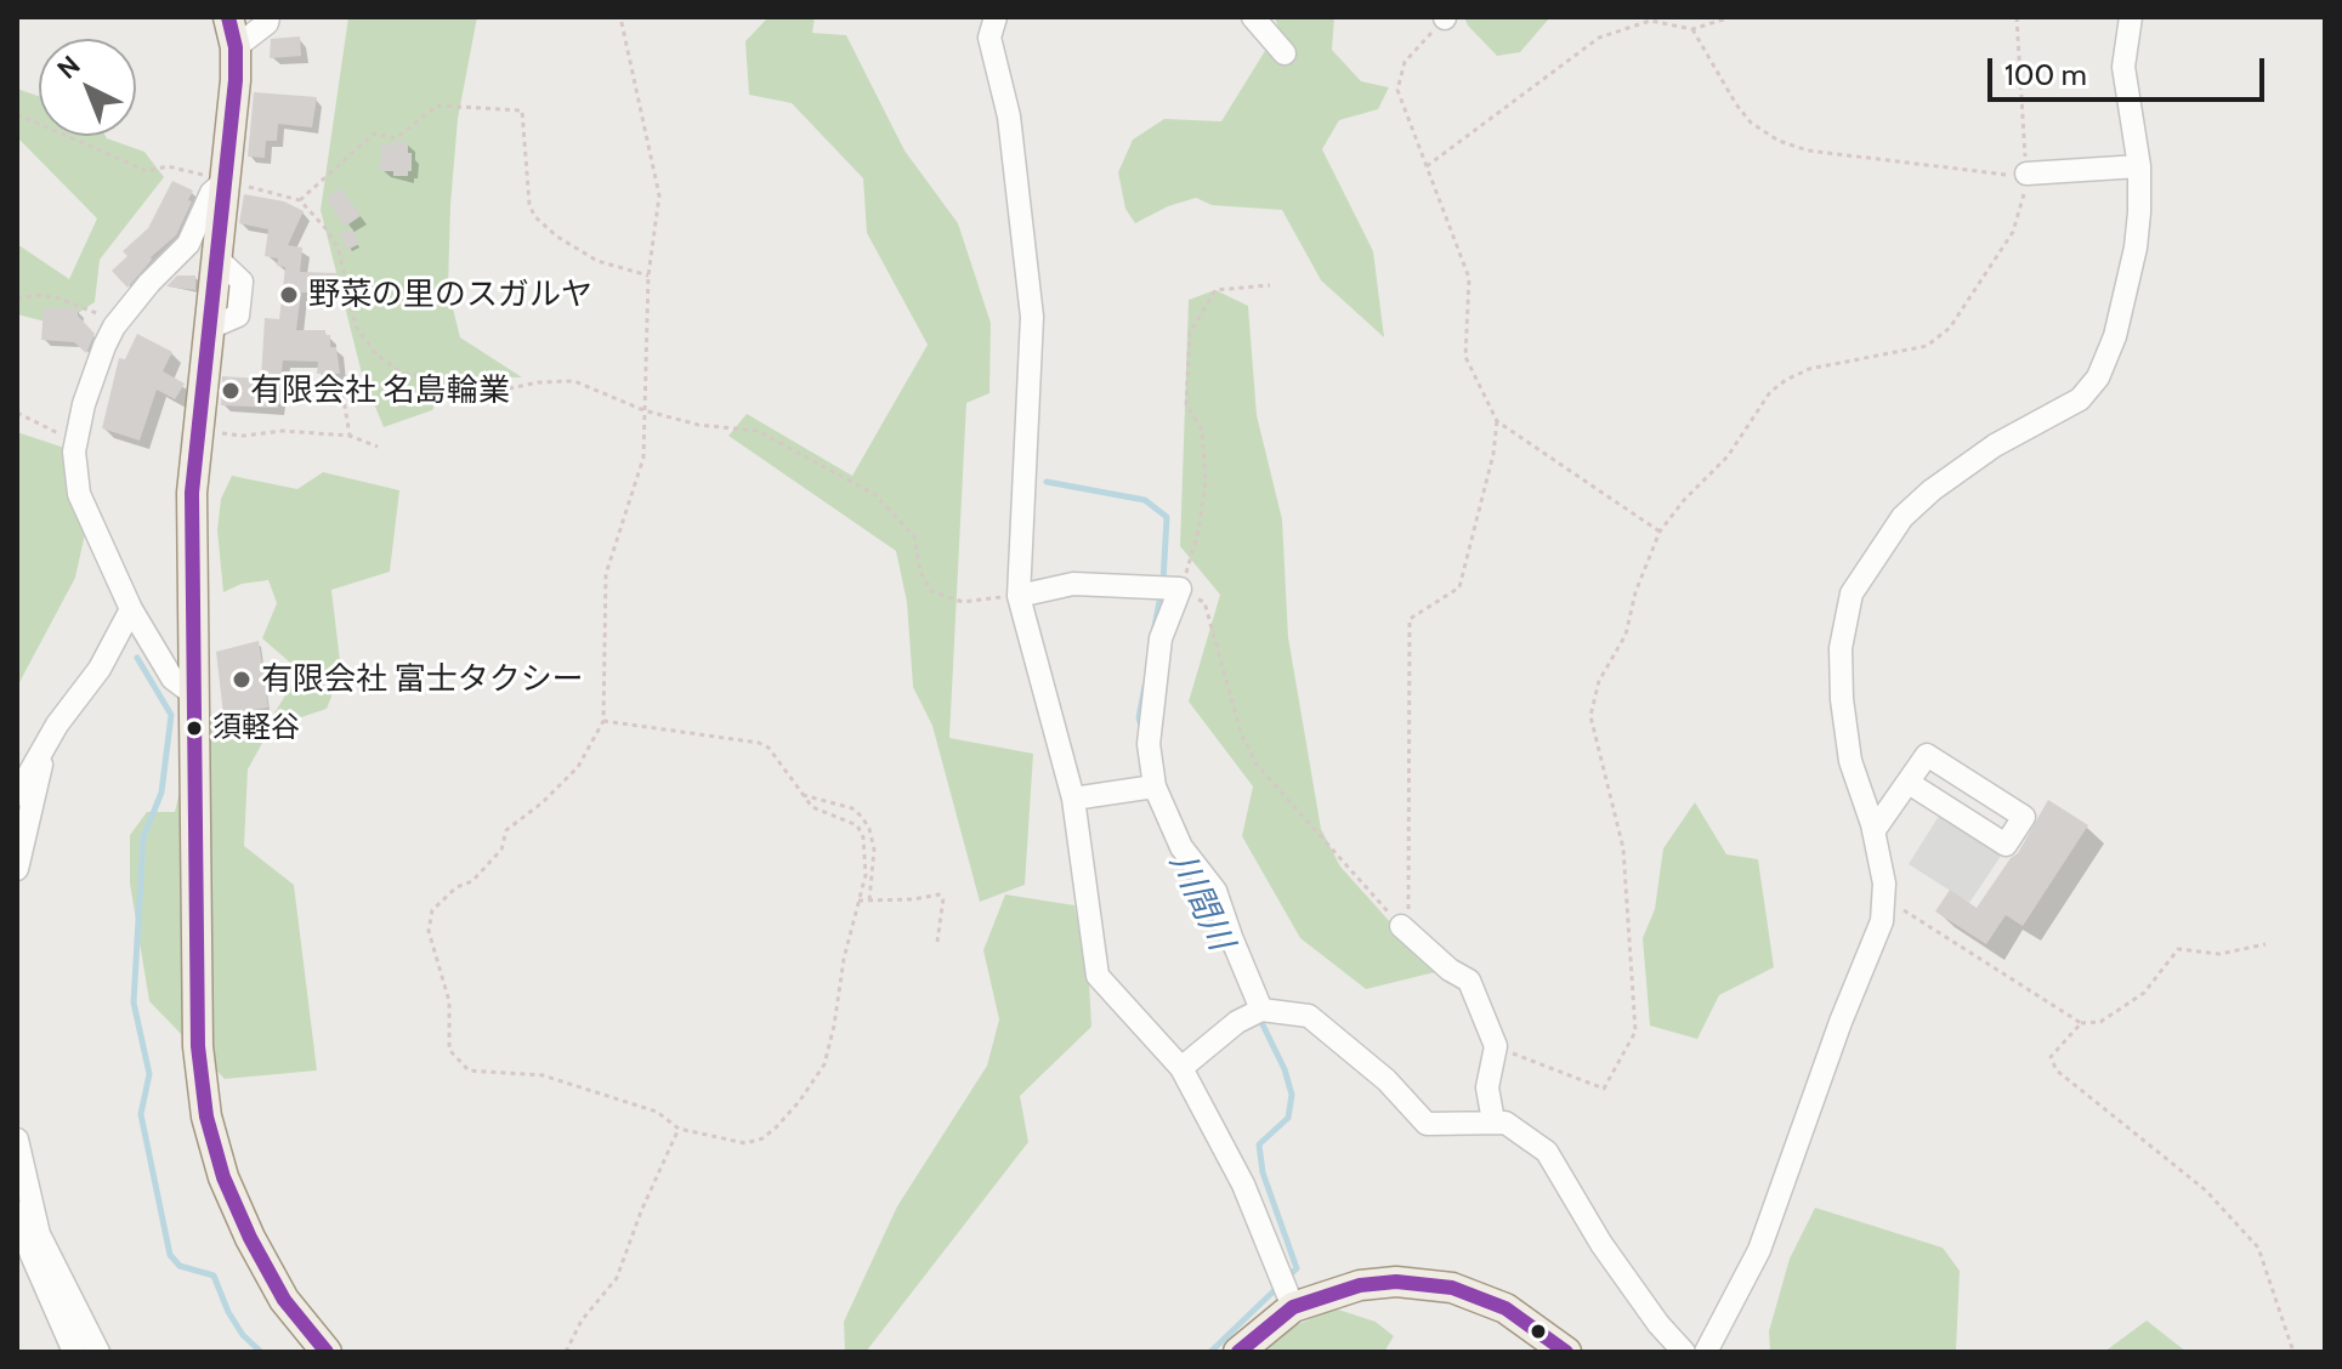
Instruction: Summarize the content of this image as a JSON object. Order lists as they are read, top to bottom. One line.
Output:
{"water":["川間川"],"places":["野菜の里のスガルヤ","有限会社 名島輪業","有限会社 富士タクシー","須軽谷"],"scale_bar":"100 m","north":"top left"}
